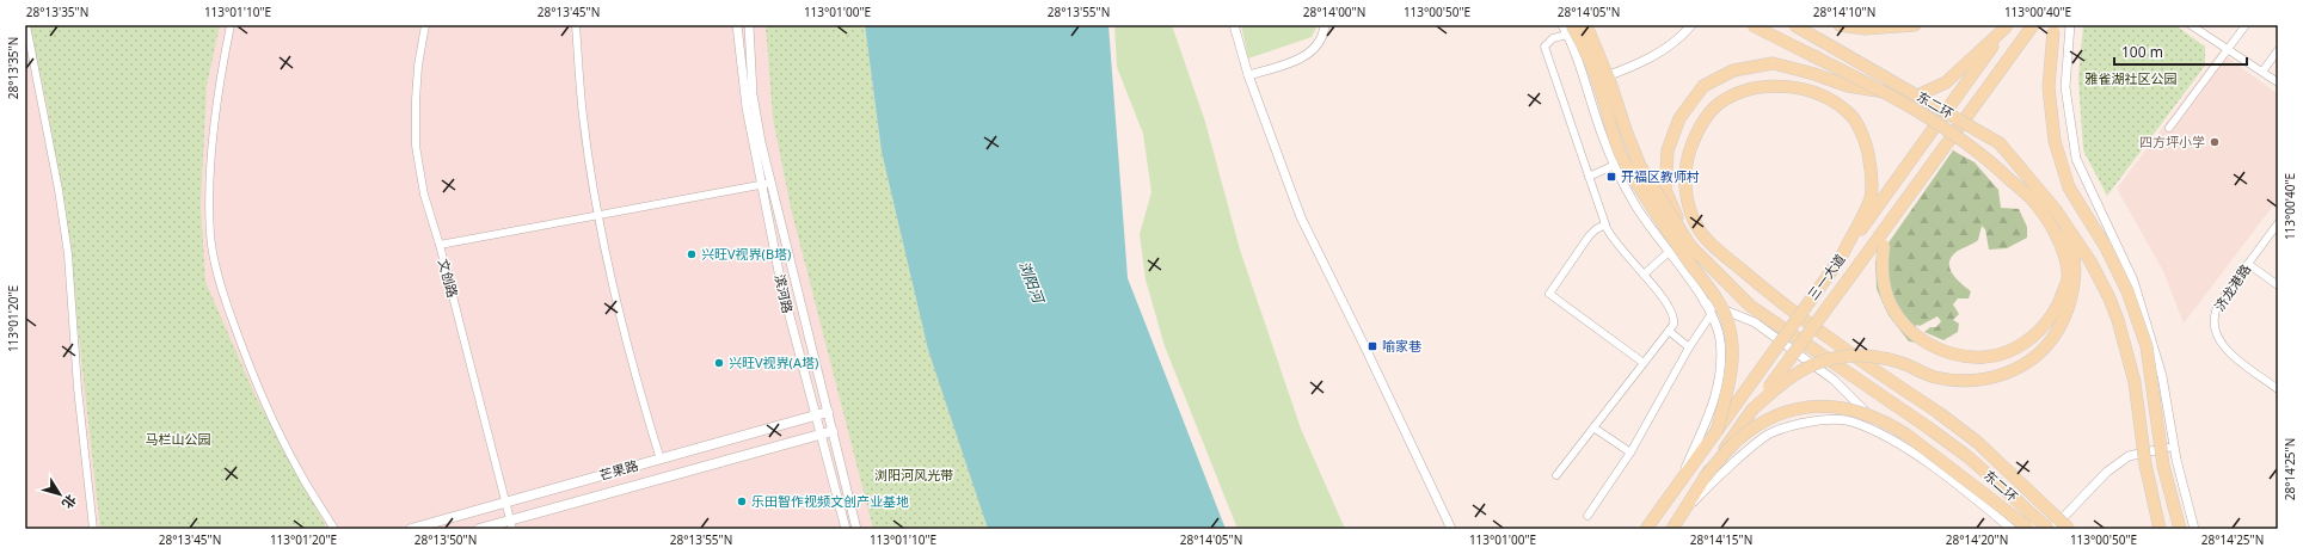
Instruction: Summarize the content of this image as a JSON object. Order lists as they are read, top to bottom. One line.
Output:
{"streets":{"highway":["东二环","三一大道"],"main road":["芒果路"],"street":["文创路","济龙港路","滨河路"]},"crossings":[["文创路","芒果路"],["滨河路","芒果路"]],"water":["浏阳河"],"parks":["雅雀湖社区公园","马栏山公园","浏阳河风光带"],"places":{"other":["四方坪小学","兴旺V视界(B塔)","兴旺V视界(A塔)","乐田智作视频文创产业基地"],"transit":["开福区教师村","喻家巷"]},"scale_bar":"100 m","north":"bottom right","coordinates":["28°13'35\"N","113°01'10\"E","28°13'45\"N","113°01'00\"E","28°13'55\"N","28°14'00\"N","113°00'50\"E","28°14'05\"N","28°14'10\"N","113°00'40\"E","113°01'20\"E","28°14'25\"N","28°13'50\"N","28°14'15\"N","28°14'20\"N"]}
